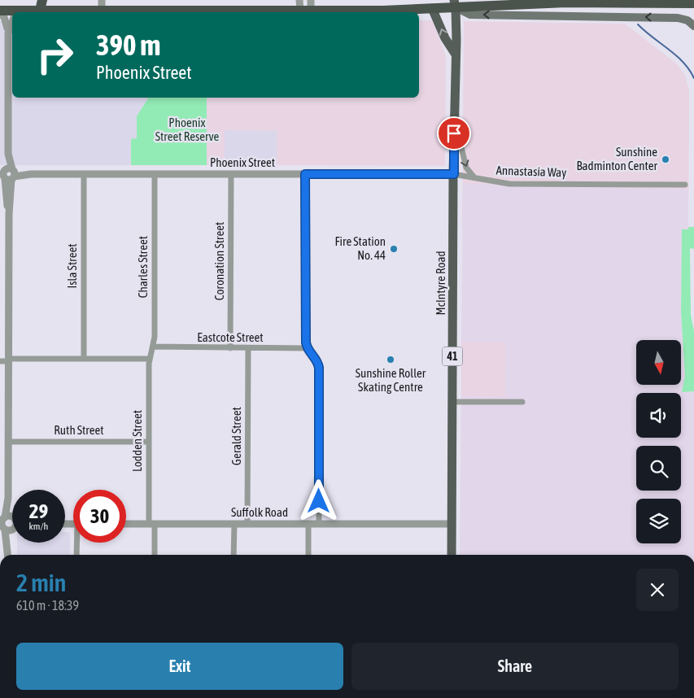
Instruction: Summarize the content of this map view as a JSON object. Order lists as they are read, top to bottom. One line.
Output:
{"streets":{"main road":["McIntyre Road","41"],"street":["Phoenix Street","Annastasia Way","Coronation Street","Isla Street","Charles Street","Eastcote Street","Ruth Street","Gerald Street","Lodden Street","Suffolk Road"]},"crossings":[["Phoenix Street","Annastasia Way"],["Phoenix Street","Coronation Street"],["Phoenix Street","Isla Street"],["Phoenix Street","Charles Street"],["Phoenix Street","McIntyre Road"],["Annastasia Way","McIntyre Road"],["Coronation Street","Eastcote Street"],["Charles Street","Eastcote Street"],["Charles Street","Lodden Street"],["McIntyre Road","Suffolk Road"],["Eastcote Street","Gerald Street"],["Ruth Street","Lodden Street"],["Gerald Street","Suffolk Road"],["Lodden Street","Suffolk Road"]],"parks":["Phoenix Street Reserve"],"places":["Sunshine Badminton Center","Fire Station No. 44","Sunshine Roller Skating Centre"],"north":"bottom","page":{"turn":["390 m","Phoenix Street"],"speed":"29 km/h","limit":"30","heading":["2 min","610 m · 18:39"],"buttons":["Exit","Share"]}}
